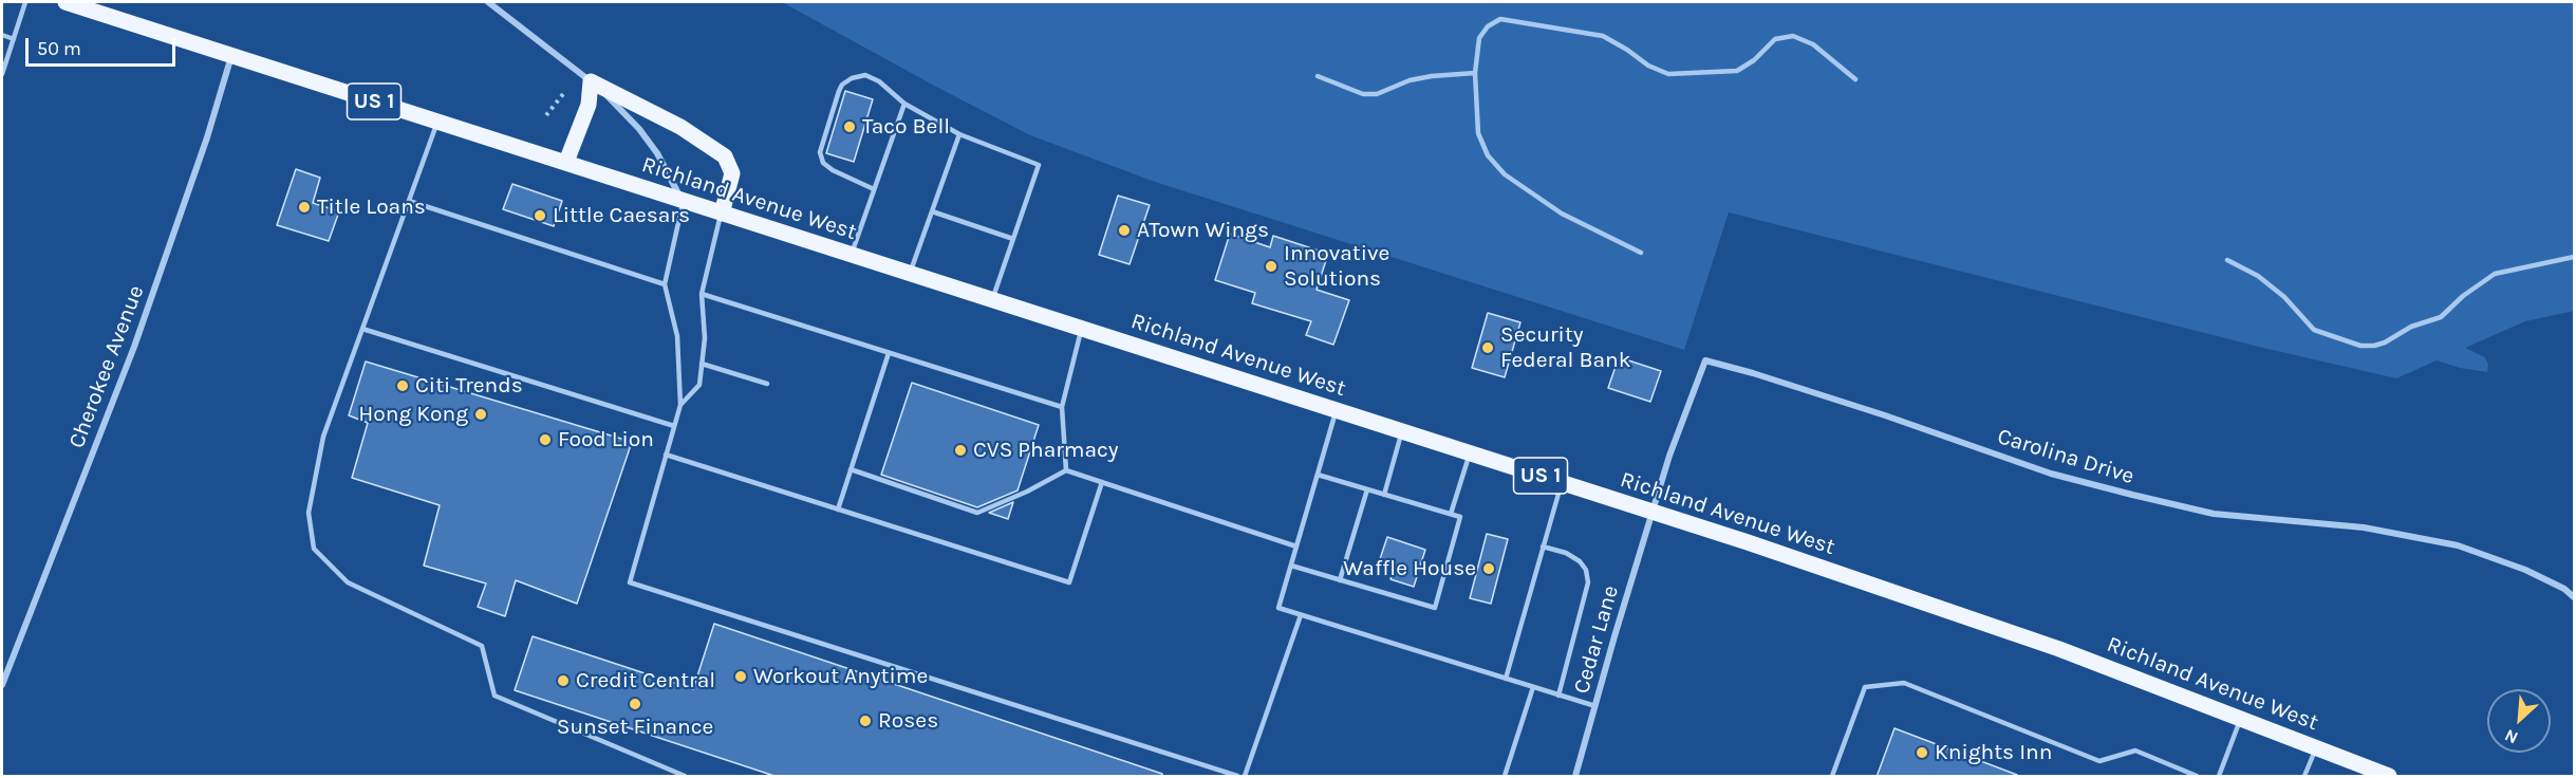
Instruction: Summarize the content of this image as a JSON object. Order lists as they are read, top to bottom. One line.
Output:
{"streets":{"main road":["US 1","Richland Avenue West"],"street":["Cherokee Avenue","Carolina Drive","Cedar Lane"]},"crossings":[["Richland Avenue West","Cherokee Avenue"],["Richland Avenue West","Carolina Drive"],["Richland Avenue West","Cedar Lane"],["Carolina Drive","Cedar Lane"]],"places":["Taco Bell","Title Loans","Little Caesars","ATown Wings","Innovative Solutions","Security Federal Bank","Citi Trends","Hong Kong","Food Lion","CVS Pharmacy","Waffle House","Workout Anytime","Credit Central","Sunset Finance","Roses","Knights Inn"],"scale_bar":"50 m","north":"bottom left"}
